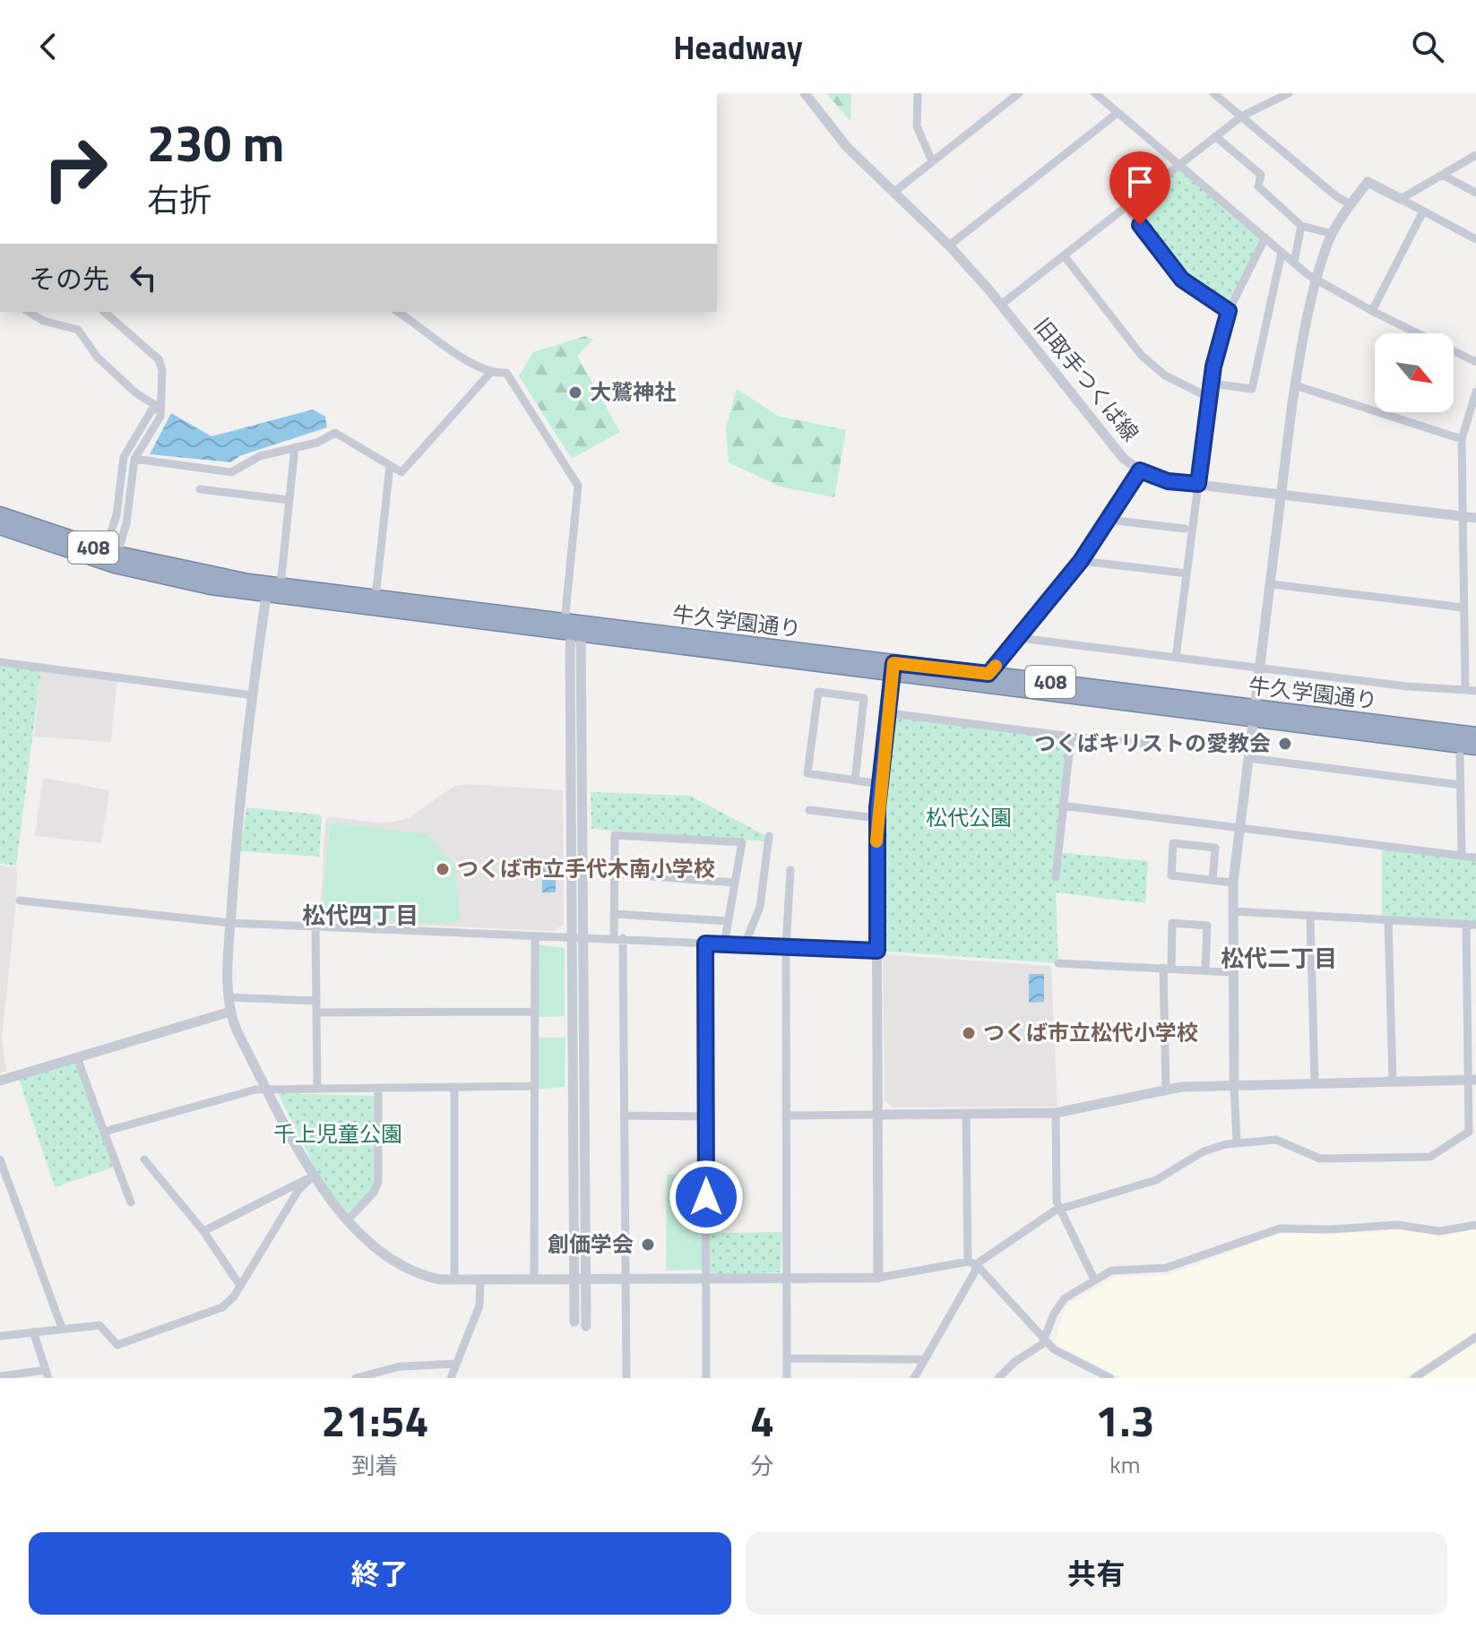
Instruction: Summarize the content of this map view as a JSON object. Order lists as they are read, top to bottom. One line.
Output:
{"streets":{"highway":["408","牛久学園通り"],"street":["旧取手つくば線"]},"districts":["松代四丁目","松代二丁目"],"parks":["松代公園","千上児童公園"],"places":["大鷲神社","つくばキリストの愛教会","つくば市立手代木南小学校","つくば市立松代小学校","創価学会"],"north":"bottom right","page":{"header":"Headway","turn":["230 m","右折"],"then":"その先","eta":["21:54","到着","4","分","1.3","km"],"buttons":["終了","共有"]}}
